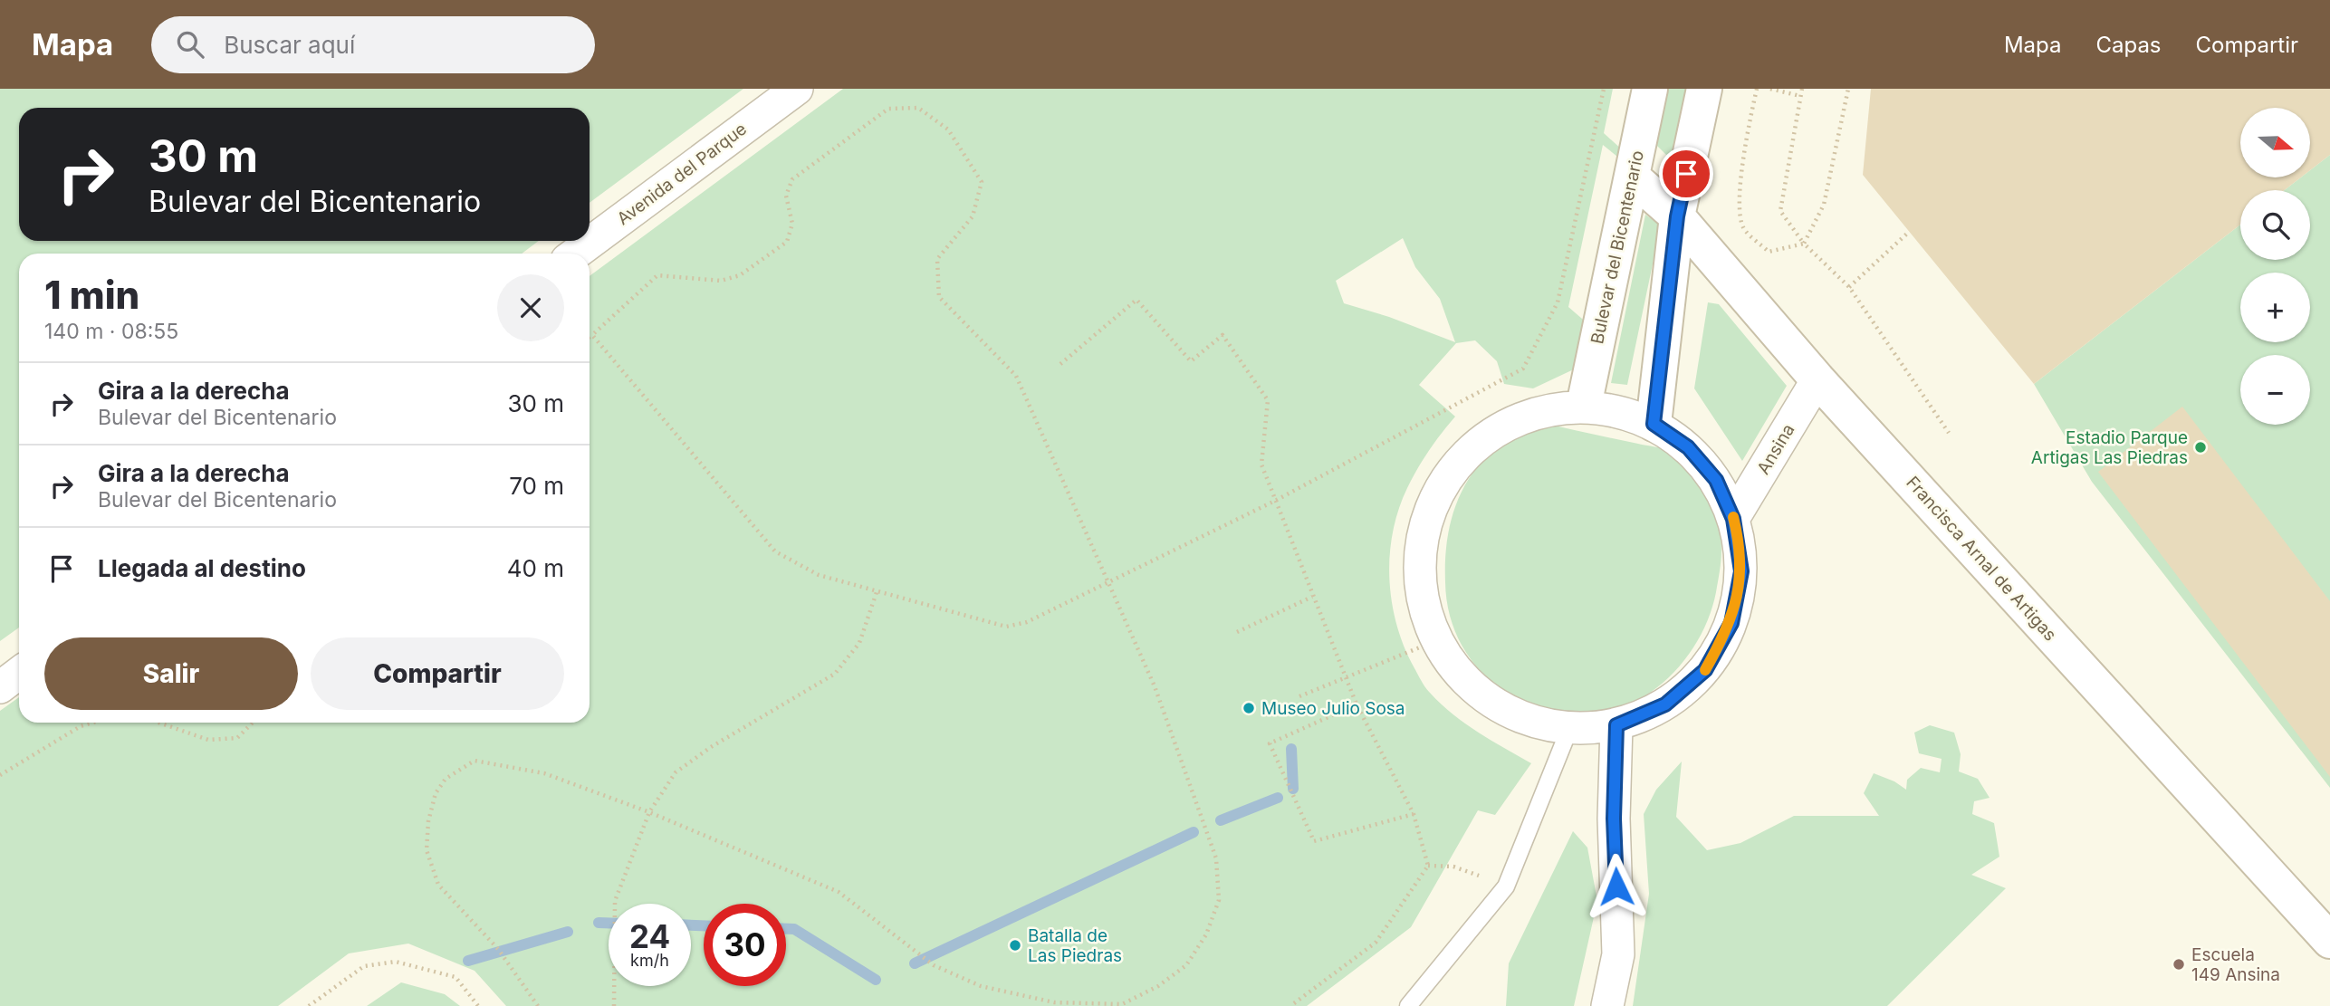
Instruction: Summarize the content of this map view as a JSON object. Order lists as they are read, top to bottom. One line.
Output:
{"streets":{"street":["Avenida del Parque","Bulevar del Bicentenario","Ansina","Francisca Arnal de Artigas"]},"crossings":[["Bulevar del Bicentenario","Francisca Arnal de Artigas"],["Ansina","Francisca Arnal de Artigas"]],"places":["Estadio Parque Artigas Las Piedras","Museo Julio Sosa","Batalla de Las Piedras","Escuela 149 Ansina"],"north":"right","page":{"header":"Mapa","search":"Buscar aquí","nav":["Mapa","Capas","Compartir"],"map_buttons":["+","−"],"turn":["30 m","Bulevar del Bicentenario"],"heading":["1 min","140 m · 08:55"],"list":[{"name":"Gira a la derecha","note":"Bulevar del Bicentenario","value":"30 m"},{"name":"Gira a la derecha","note":"Bulevar del Bicentenario","value":"70 m"},{"name":"Llegada al destino","value":"40 m"}],"buttons":["Salir","Compartir"],"speed":"24 km/h","limit":"30"}}
